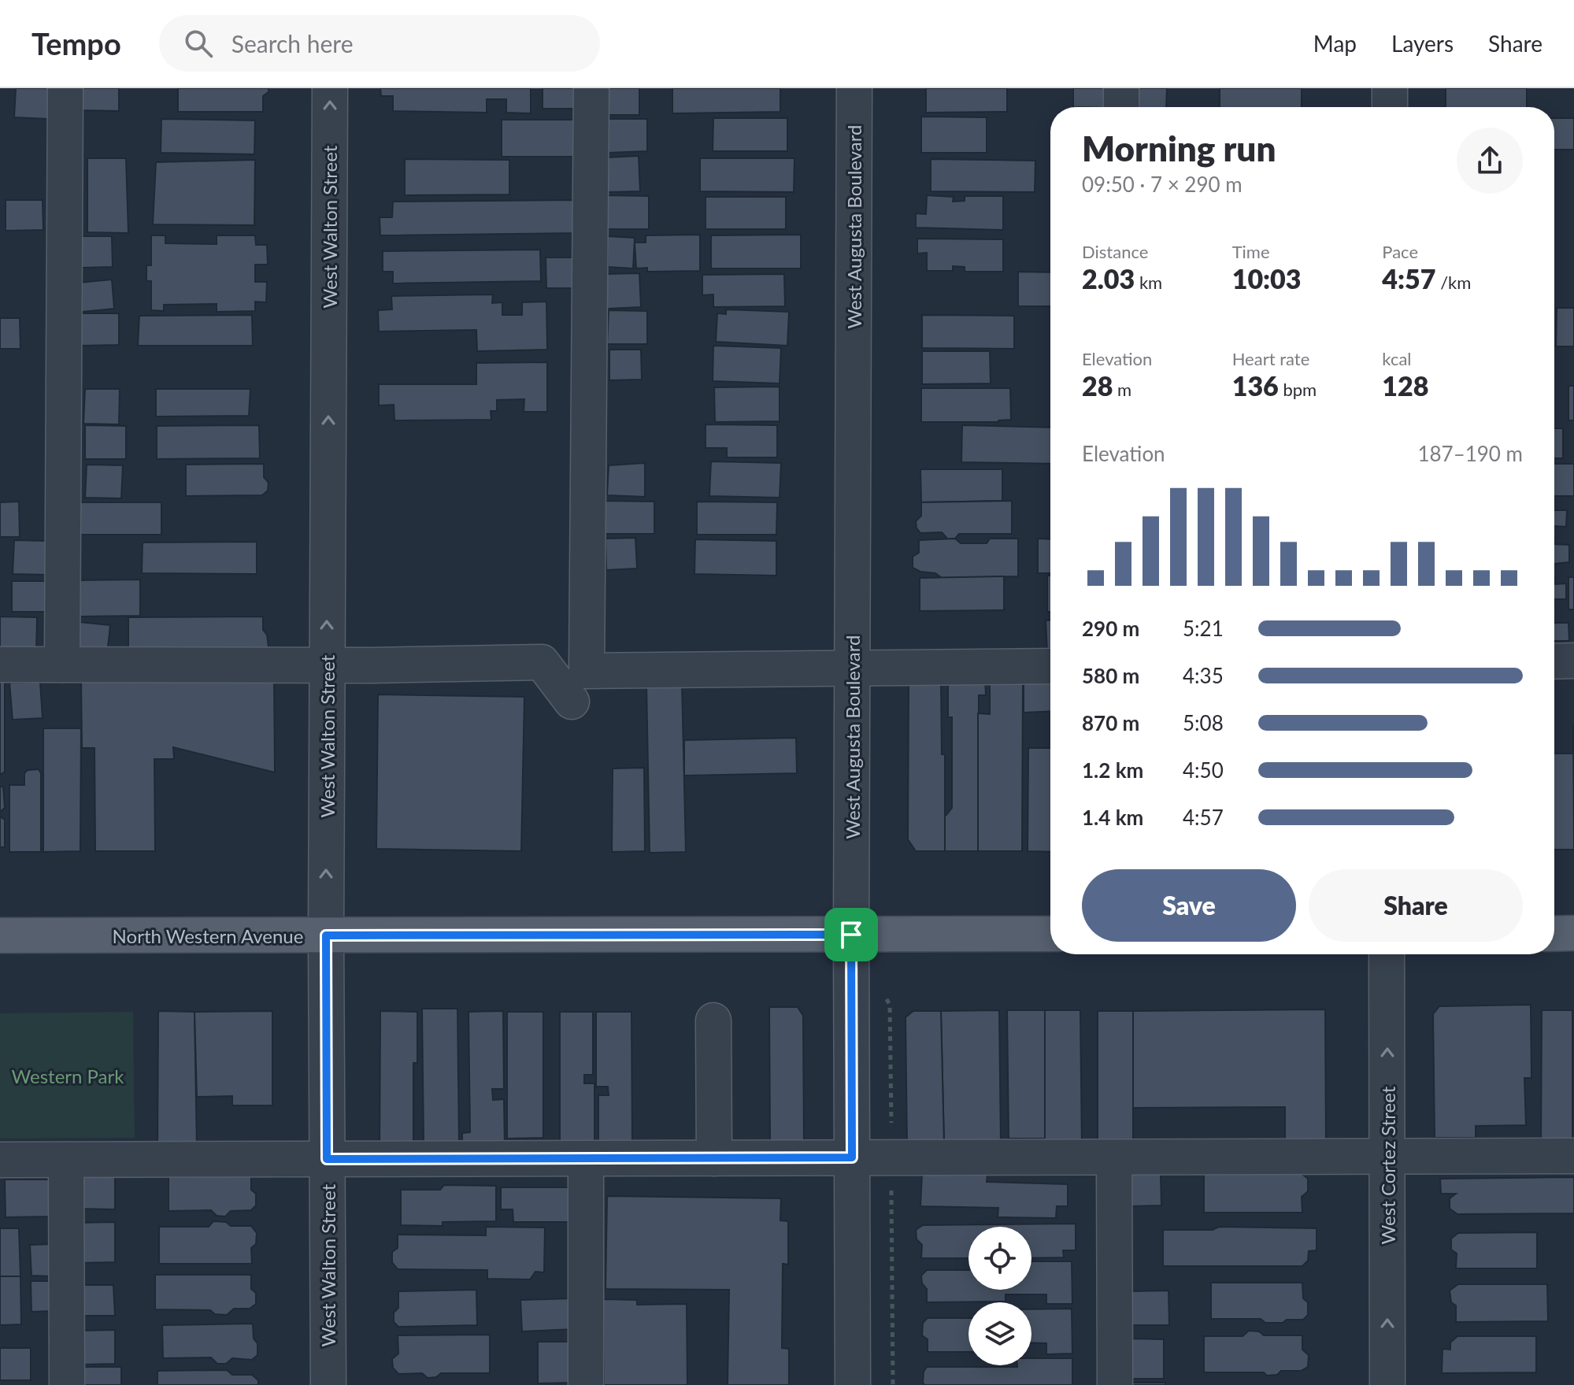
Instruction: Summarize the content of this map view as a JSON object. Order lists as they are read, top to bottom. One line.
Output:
{"streets":{"main road":["North Western Avenue"],"street":["West Walton Street","West Augusta Boulevard","West Cortez Street"]},"crossings":[["West Walton Street","North Western Avenue"],["West Augusta Boulevard","North Western Avenue"]],"parks":["Western Park"],"page":{"header":"Tempo","search":"Search here","nav":["Map","Layers","Share"],"heading":["Morning run","09:50 · 7 × 290 m"],"stats":[["Distance","2.03 km"],["Time","10:03"],["Pace","4:57 /km"],["Elevation","28 m"],["Heart rate","136 bpm"],["kcal","128"]],"chart":["Elevation","187–190 m"],"list":[{"name":"290 m","note":"5:21"},{"name":"580 m","note":"4:35"},{"name":"870 m","note":"5:08"},{"name":"1.2 km","note":"4:50"},{"name":"1.4 km","note":"4:57"}],"buttons":["Save","Share"]}}
